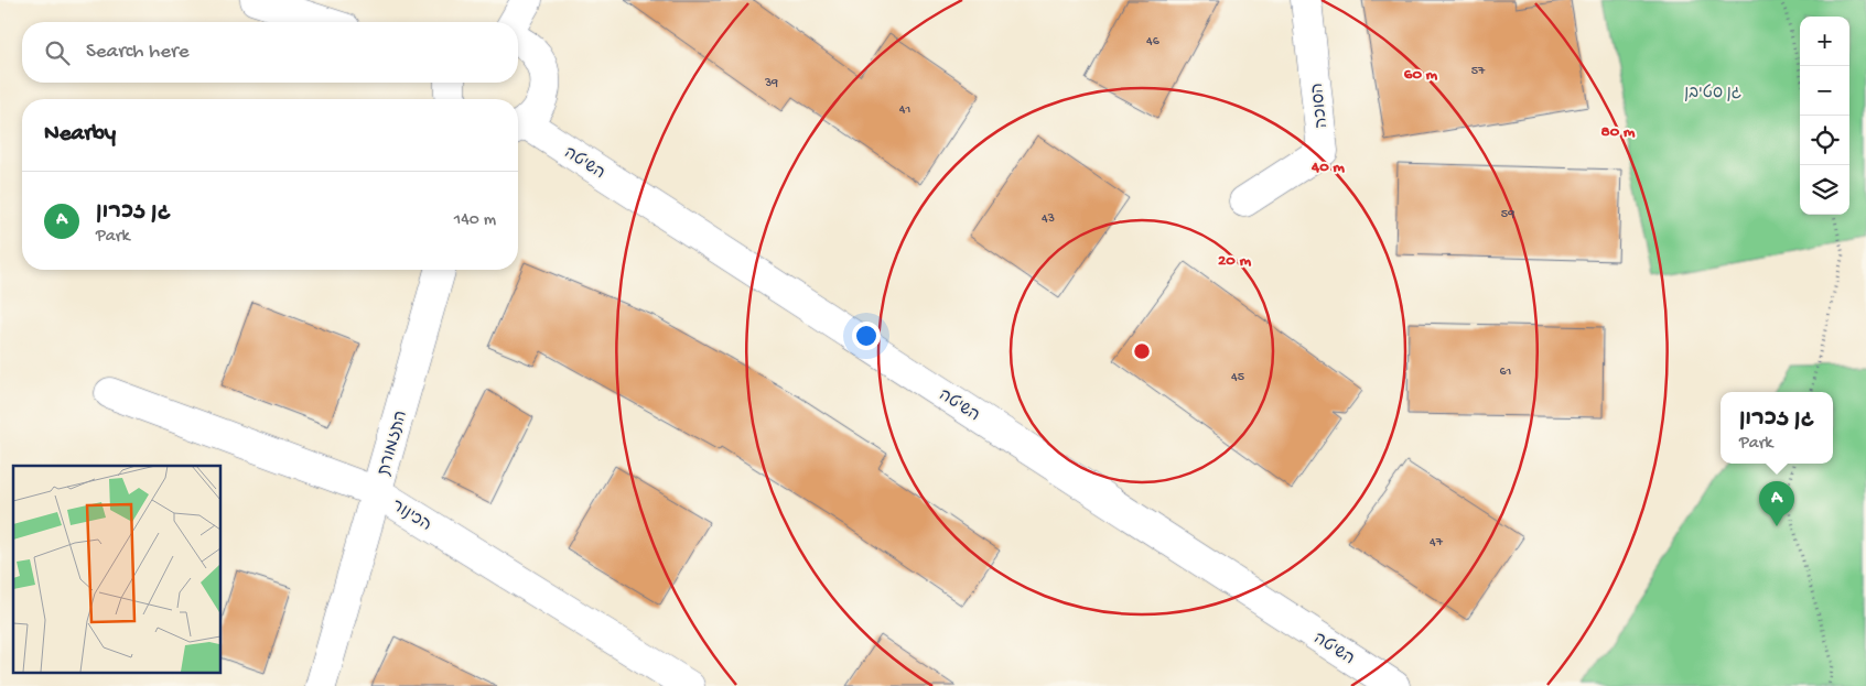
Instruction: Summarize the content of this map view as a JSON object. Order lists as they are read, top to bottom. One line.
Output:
{"streets":{"street":["הסוכה","השיטה","התזמורת","הכינור"]},"crossings":[["התזמורת","הכינור"]],"parks":["גן סטיבן"],"house_numbers":["46","57","39","41","59","43","61","45","47"],"page":{"map_buttons":["+","−"],"search":"Search here","heading":"Nearby","list":[{"mark":"A","name":"גן זכרון","note":"Park","value":"140 m"}],"popup":["גן זכרון","Park"],"pins":"A"},"rings":["60 m","80 m","40 m","20 m"]}
